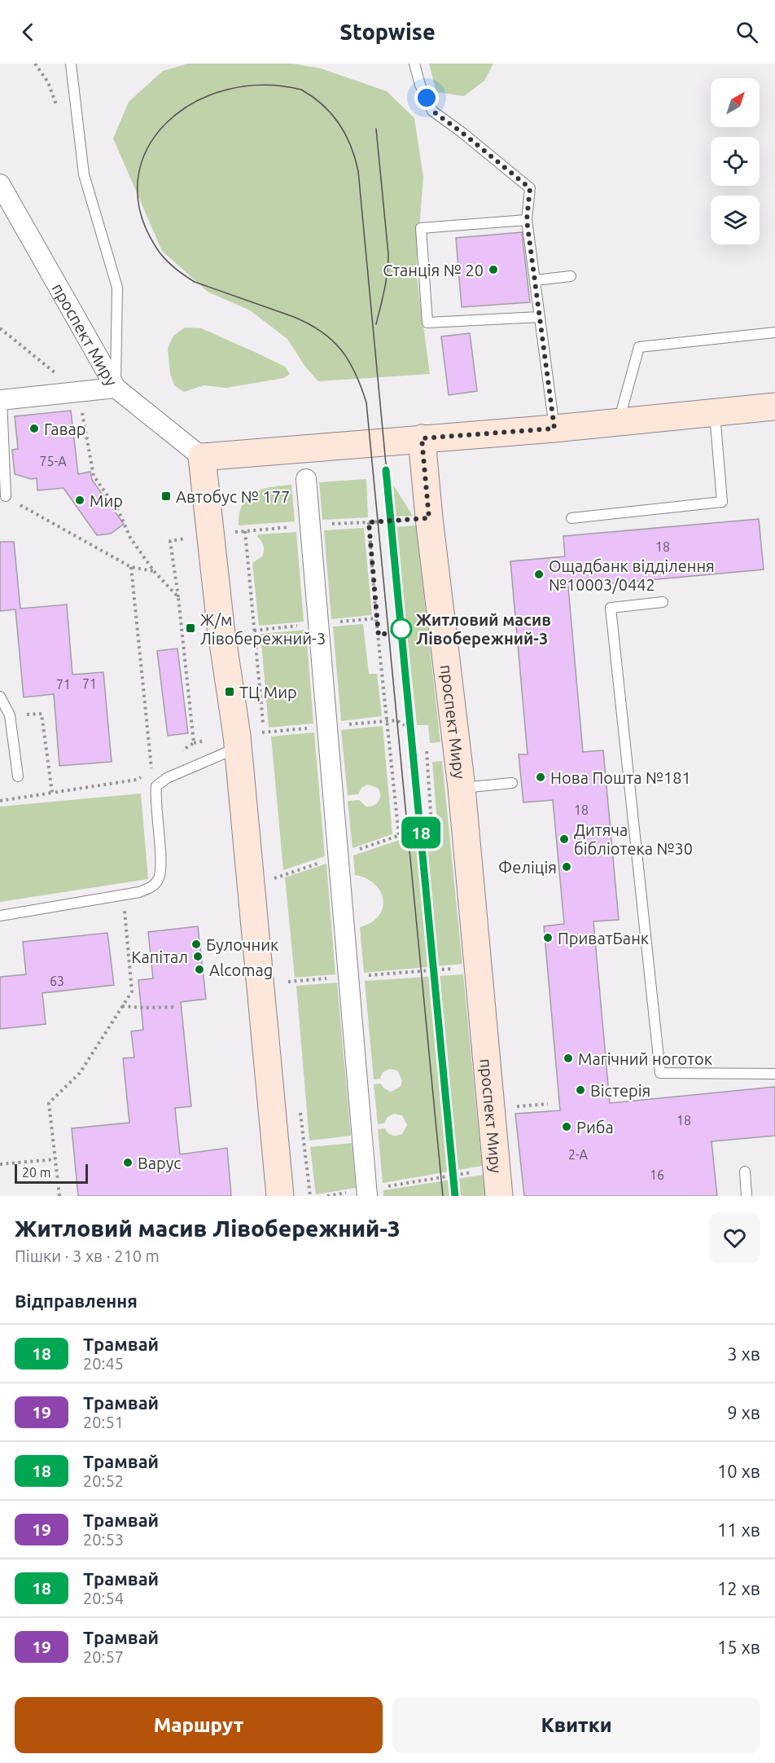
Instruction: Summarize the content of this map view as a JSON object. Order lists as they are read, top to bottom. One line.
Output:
{"streets":{"street":["проспект Миру"]},"places":{"other":["Станція № 20","Гавар","Мир","Ощадбанк відділення №10003/0442","Житловий масив Лівобережний-3","Нова Пошта №181","Дитяча бібліотека №30","Феліція","ПриватБанк","Булочник","Капітал","Alcomag","Магічний ноготок","Вістерія","Риба","Варус"],"transit":["Автобус № 177","Ж/м Лівобережний-3","ТЦ Мир"]},"lines":["tram line 18"],"house_numbers":["75-А","18","71","71","18","63","18","2-А","16"],"scale_bar":"20 m","north":"top right","page":{"header":"Stopwise","on_map":"18","scale":"20 m","heading":[["Житловий масив Лівобережний-3","Пішки · 3 хв · 210 m"],"Відправлення"],"list":[{"mark":"18","name":"Трамвай","note":"20:45","value":"3 хв"},{"mark":"19","name":"Трамвай","note":"20:51","value":"9 хв"},{"mark":"18","name":"Трамвай","note":"20:52","value":"10 хв"},{"mark":"19","name":"Трамвай","note":"20:53","value":"11 хв"},{"mark":"18","name":"Трамвай","note":"20:54","value":"12 хв"},{"mark":"19","name":"Трамвай","note":"20:57","value":"15 хв"}],"buttons":["Маршрут","Квитки"]}}
